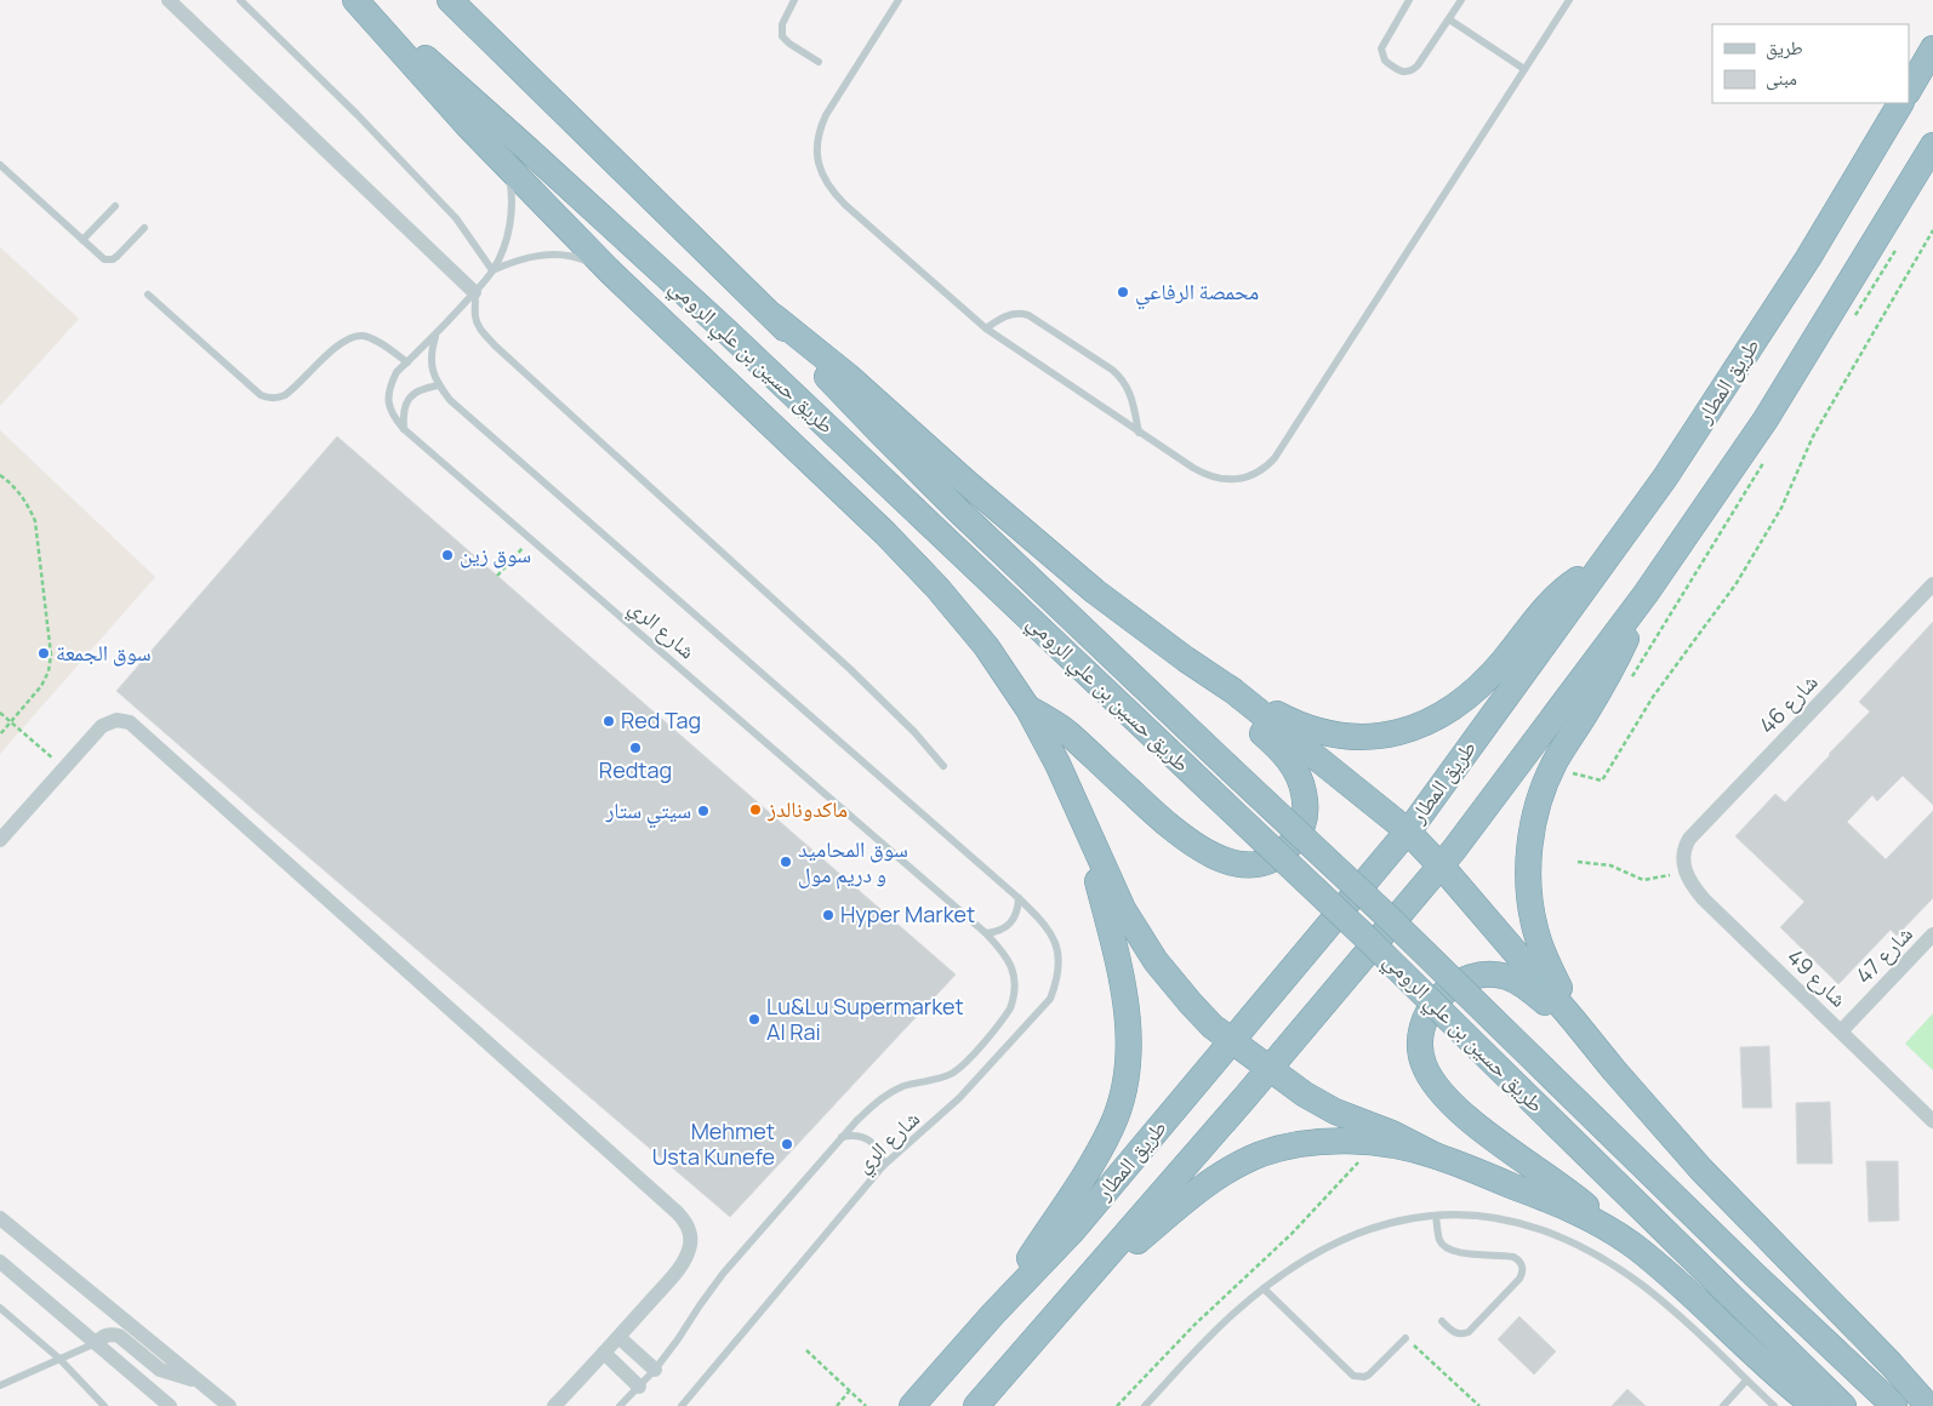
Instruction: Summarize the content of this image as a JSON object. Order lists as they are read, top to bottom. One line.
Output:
{"streets":{"highway":["طريق حسين بن علي الرومي","طريق المطار"],"street":["شارع 46","شارع 47","شارع 49"],"lane":["شارع الري"]},"crossings":[["شارع 46","شارع 49"],["شارع 47","شارع 49"]],"places":["محمصة الرفاعي","سوق زين","سوق الجمعة","Red Tag","Redtag","ماكدونالدز","سيتي ستار","سوق المحاميد و دريم مول","Hyper Market","Lu&Lu Supermarket Al Rai","Mehmet Usta Kunefe"],"legend":["طريق","مبنى"]}
